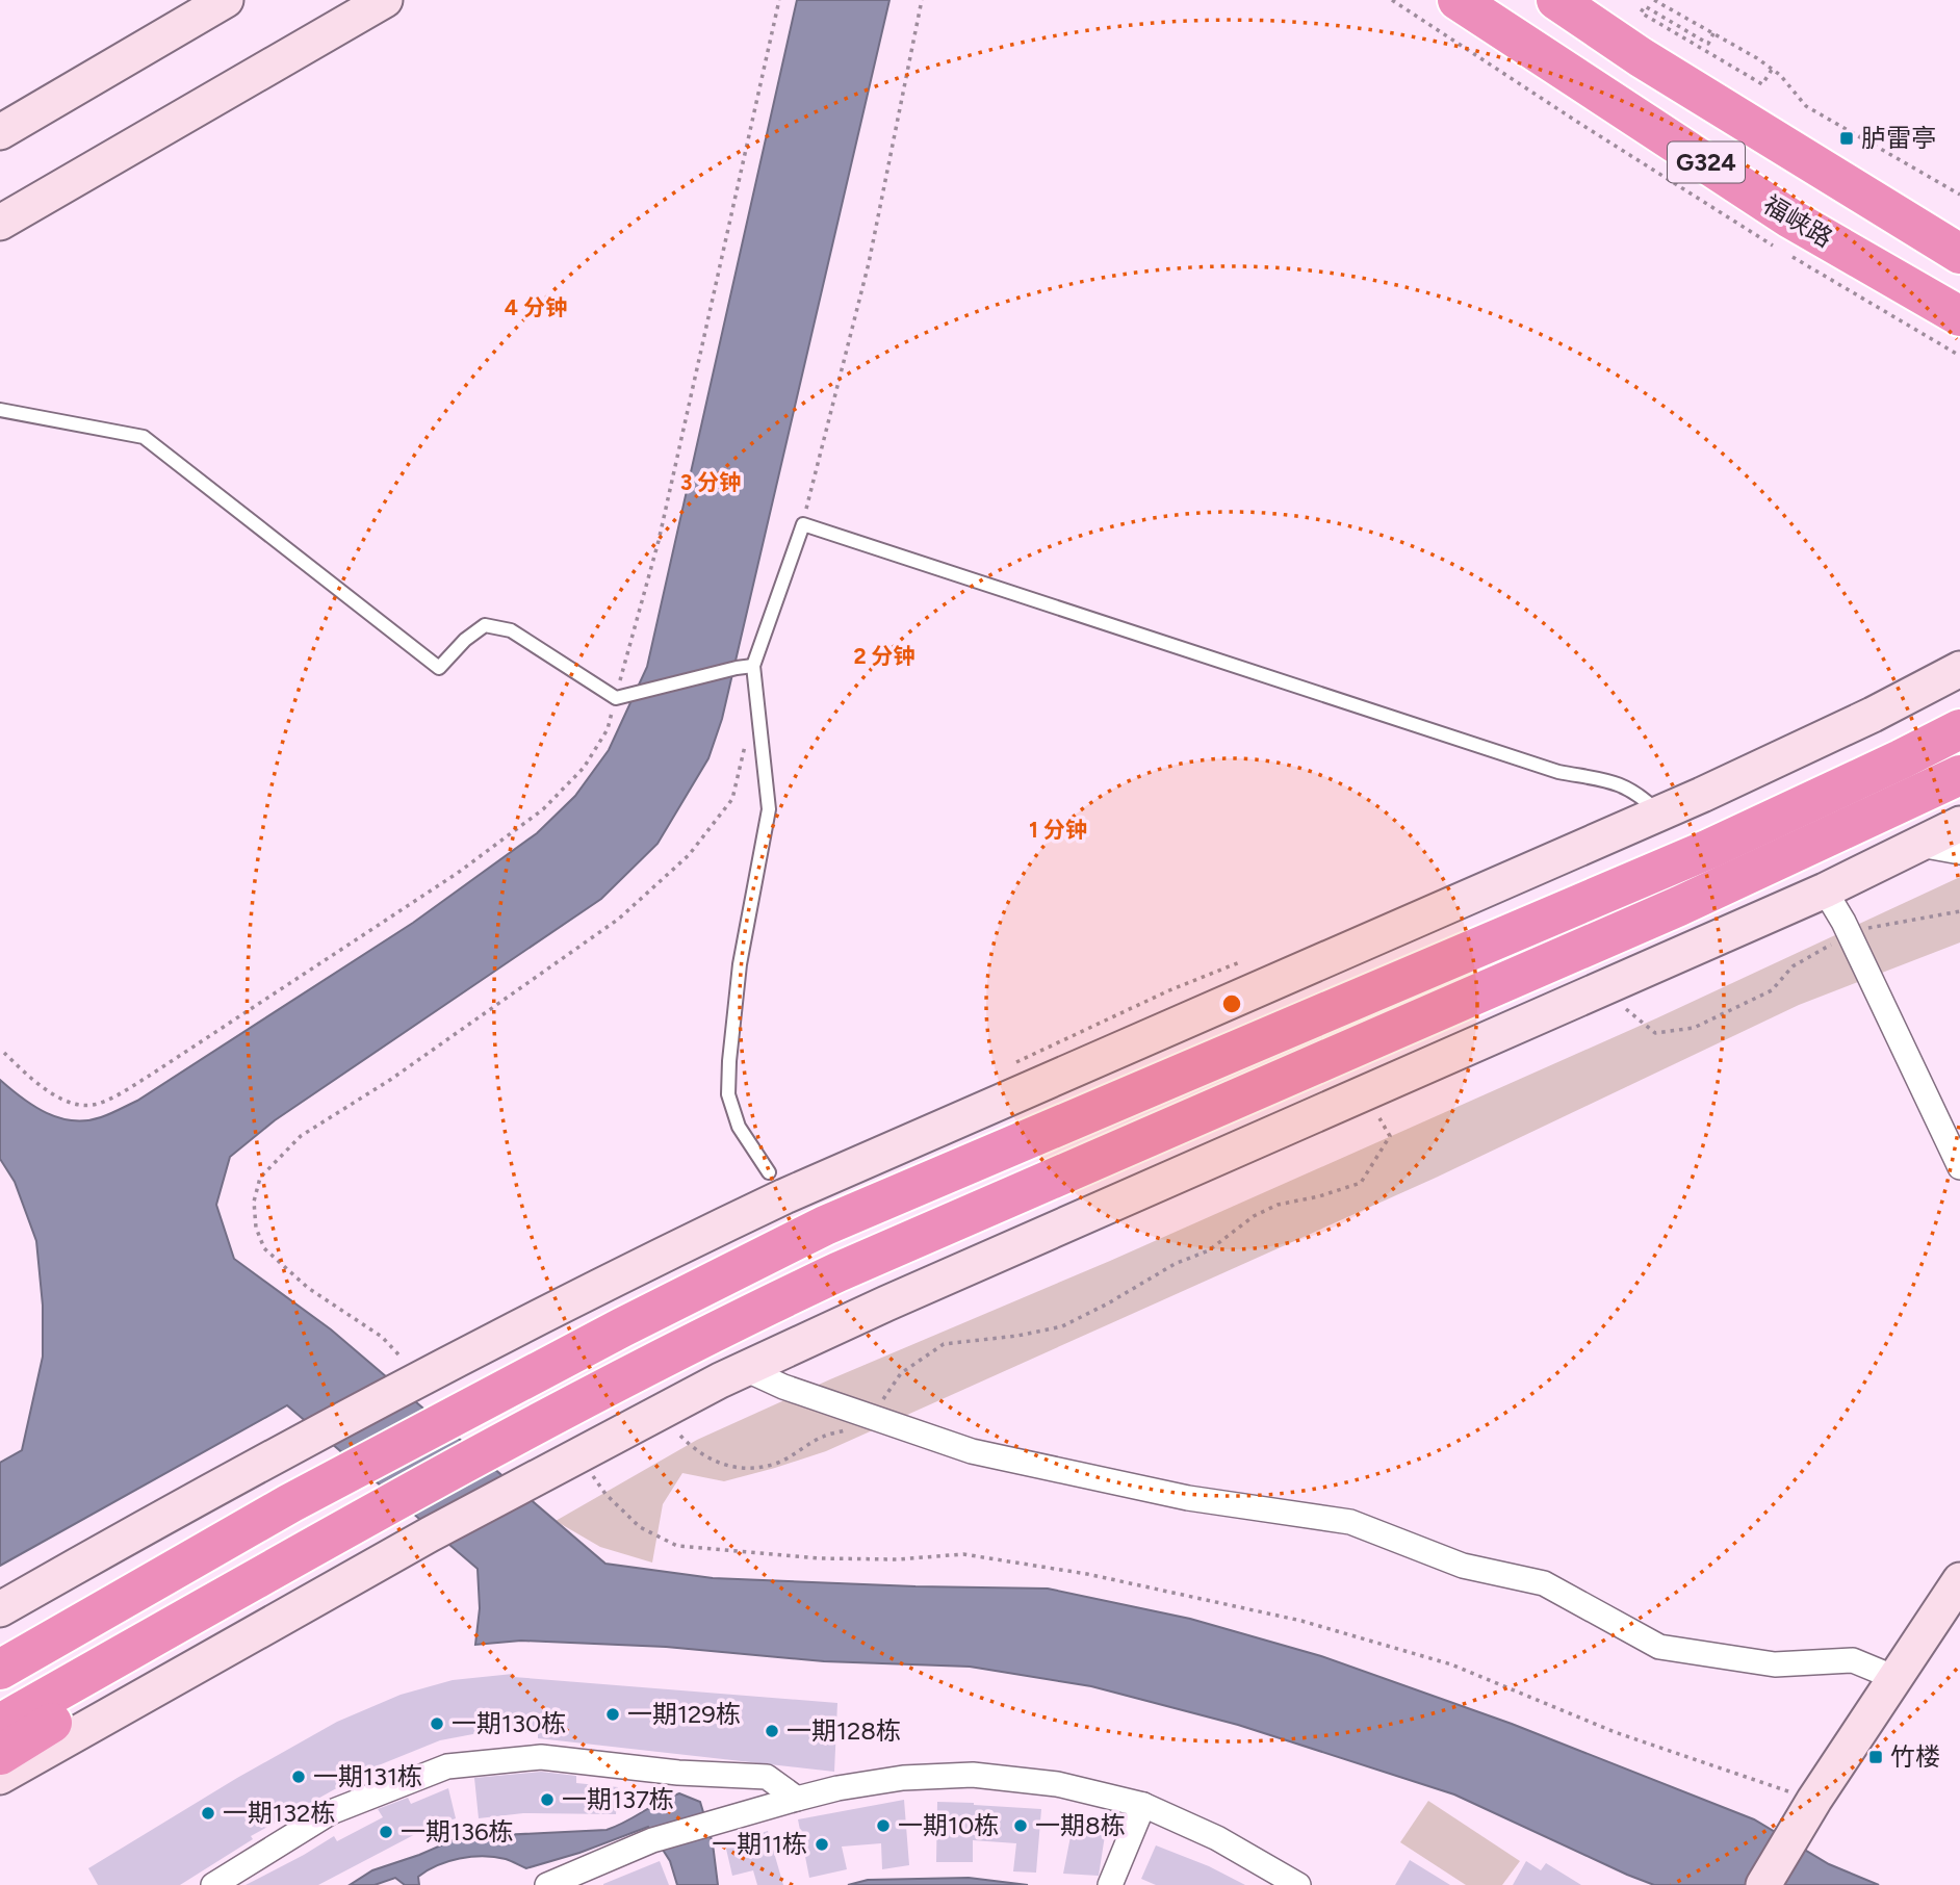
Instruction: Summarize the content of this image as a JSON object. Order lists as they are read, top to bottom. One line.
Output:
{"streets":{"highway":["G324","福峡路"]},"places":{"transit":["胪雷亭","竹楼"],"other":["一期129栋","一期130栋","一期128栋","一期131栋","一期137栋","一期132栋","一期10栋","一期8栋","一期136栋","一期11栋"]},"rings":["4 分钟","3 分钟","2 分钟","1 分钟"]}
